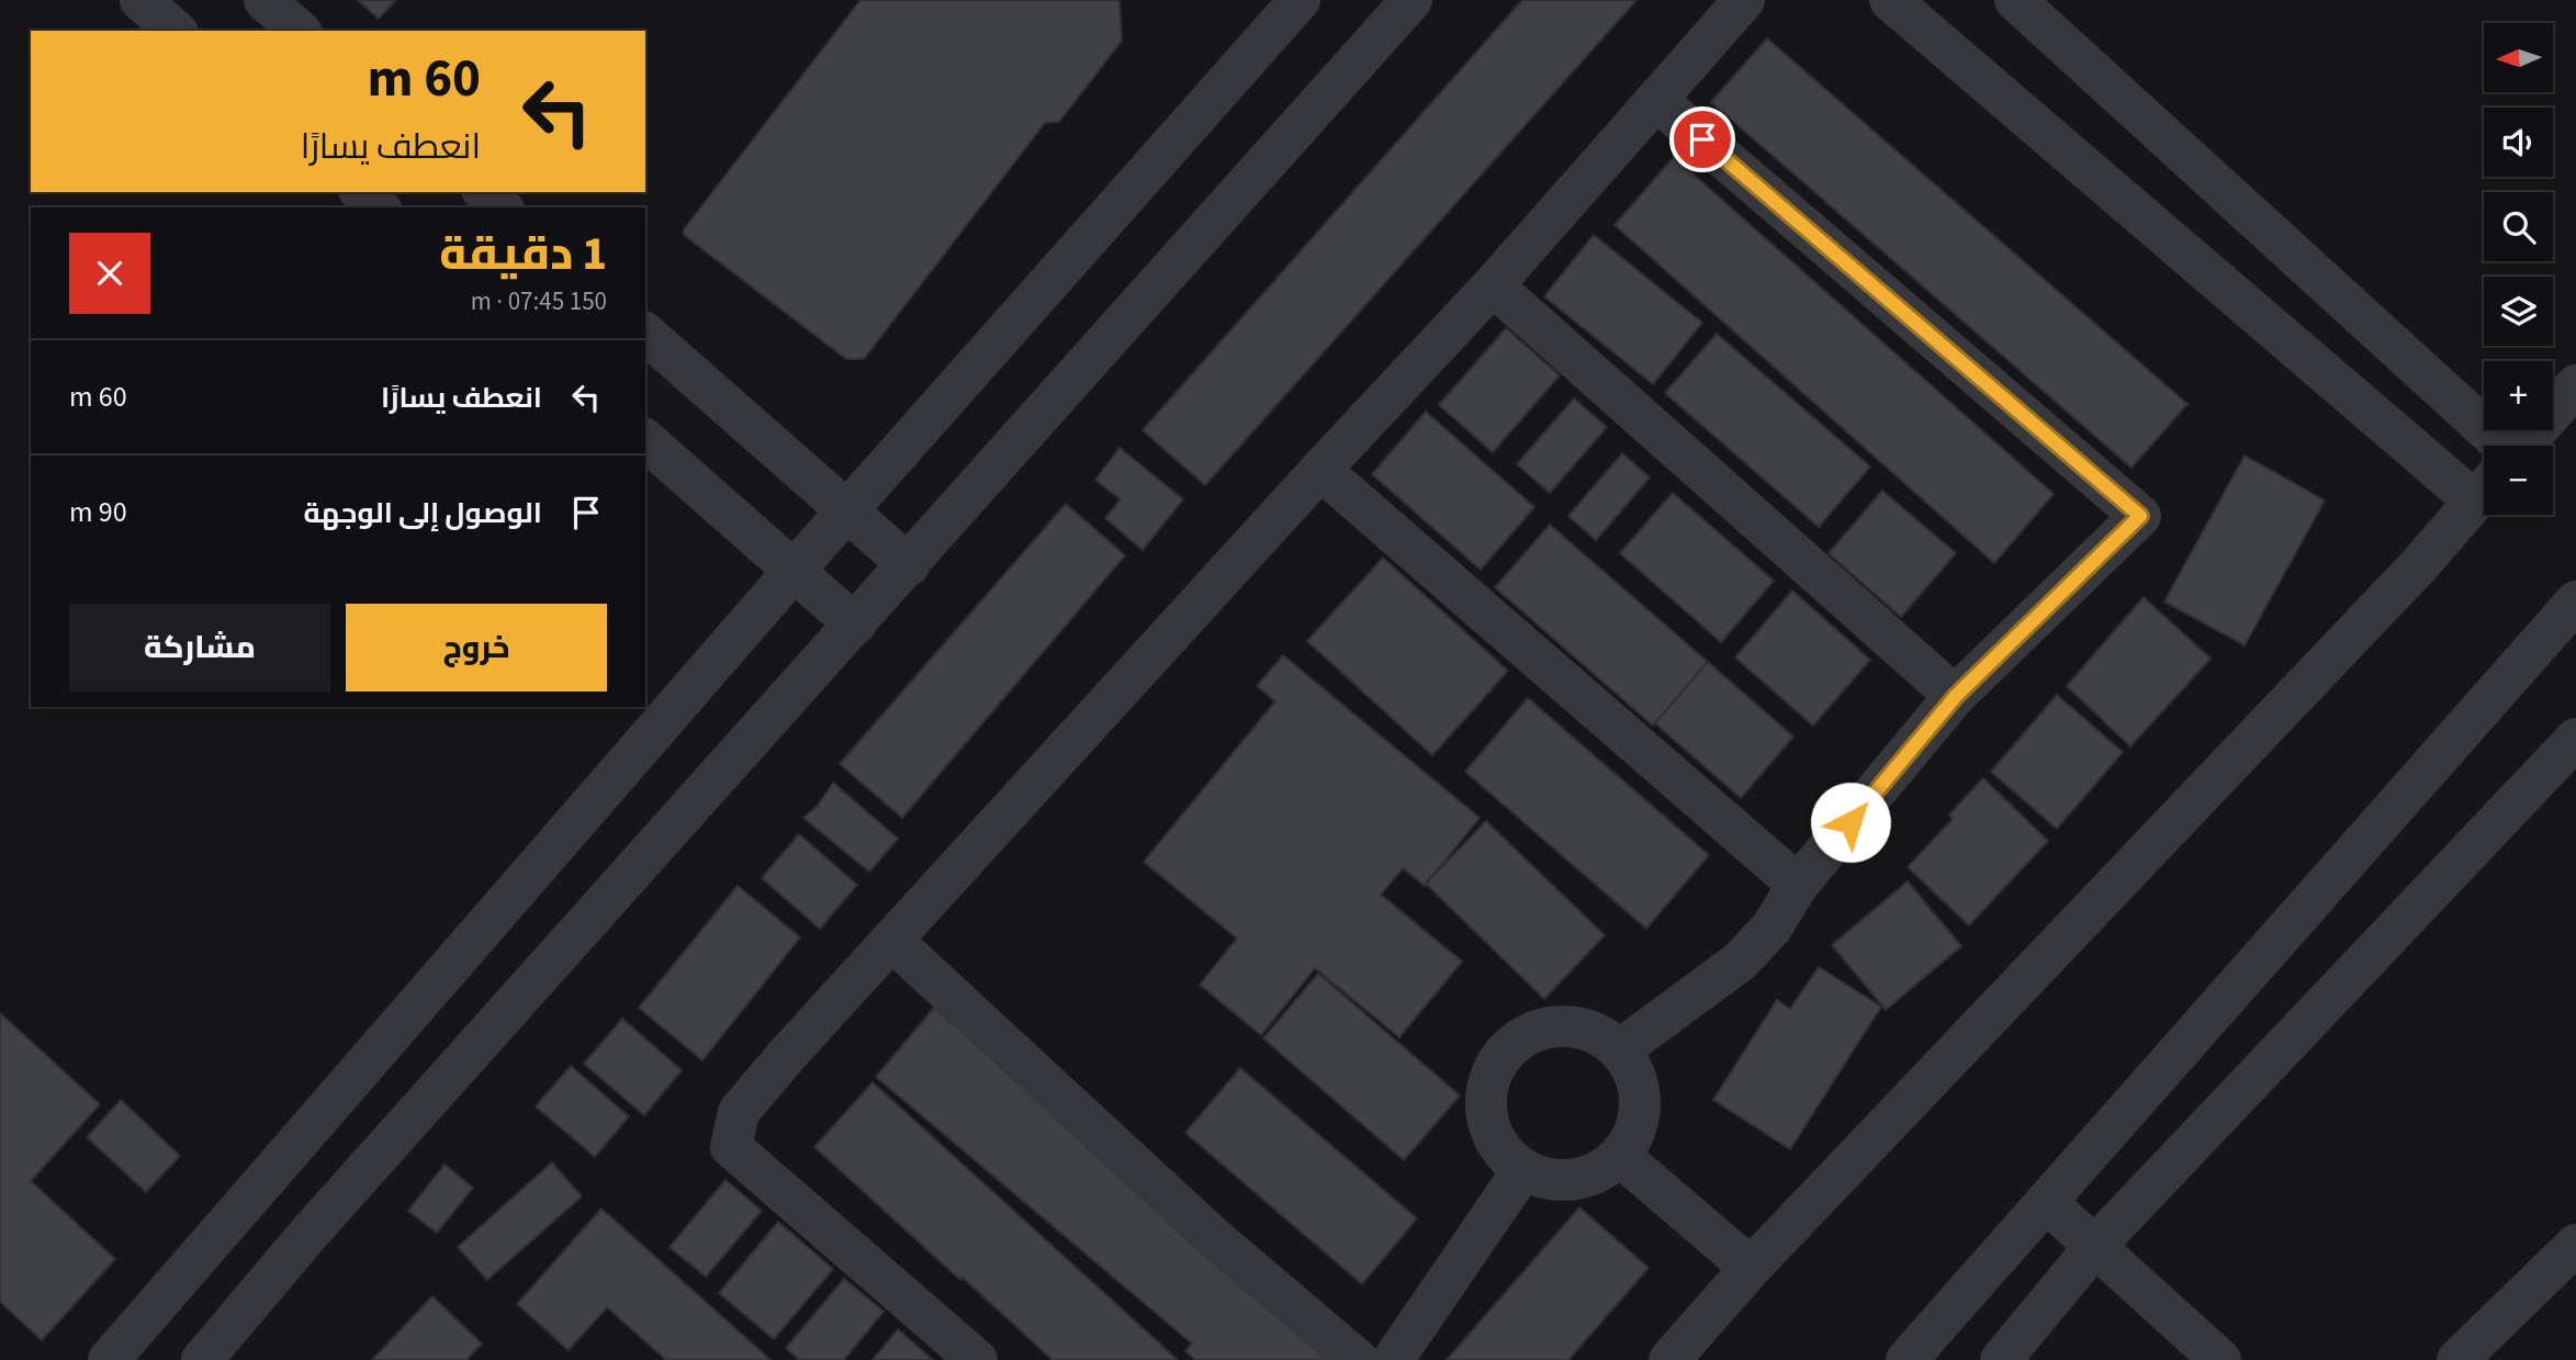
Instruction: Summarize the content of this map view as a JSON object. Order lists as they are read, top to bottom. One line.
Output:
{"north":"left","page":{"map_buttons":["+","−"],"turn":["60 m","انعطف يسارًا"],"heading":["1 دقيقة","150 m · 07:45"],"list":[{"name":"انعطف يسارًا","value":"60 m"},{"name":"الوصول إلى الوجهة","value":"90 m"}],"buttons":["خروج","مشاركة"]}}
